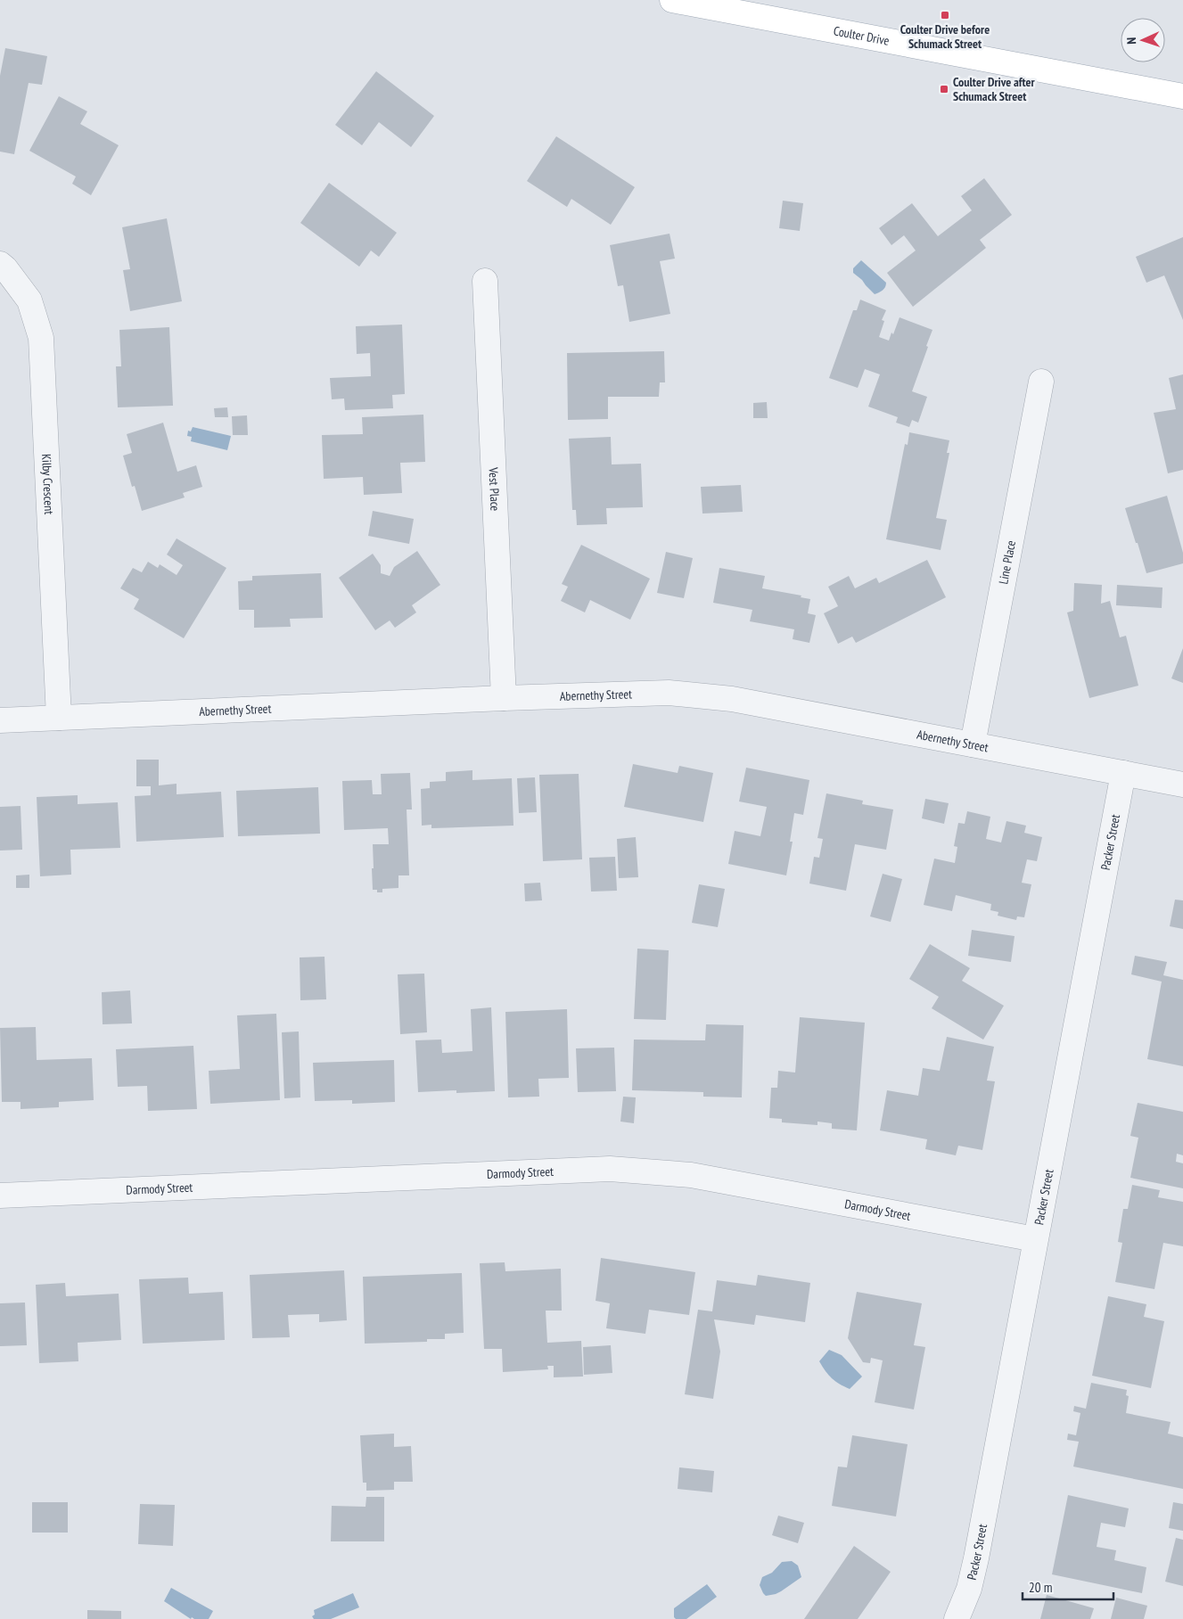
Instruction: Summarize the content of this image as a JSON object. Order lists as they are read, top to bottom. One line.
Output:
{"streets":{"main road":["Coulter Drive"],"street":["Kilby Crescent","Vest Place","Line Place","Abernethy Street","Packer Street","Darmody Street"]},"crossings":[["Kilby Crescent","Abernethy Street"],["Vest Place","Abernethy Street"],["Line Place","Abernethy Street"],["Abernethy Street","Packer Street"],["Packer Street","Darmody Street"]],"places":{"transit":["Coulter Drive before Schumack Street","Coulter Drive after Schumack Street"]},"scale_bar":"20 m","north":"left"}
